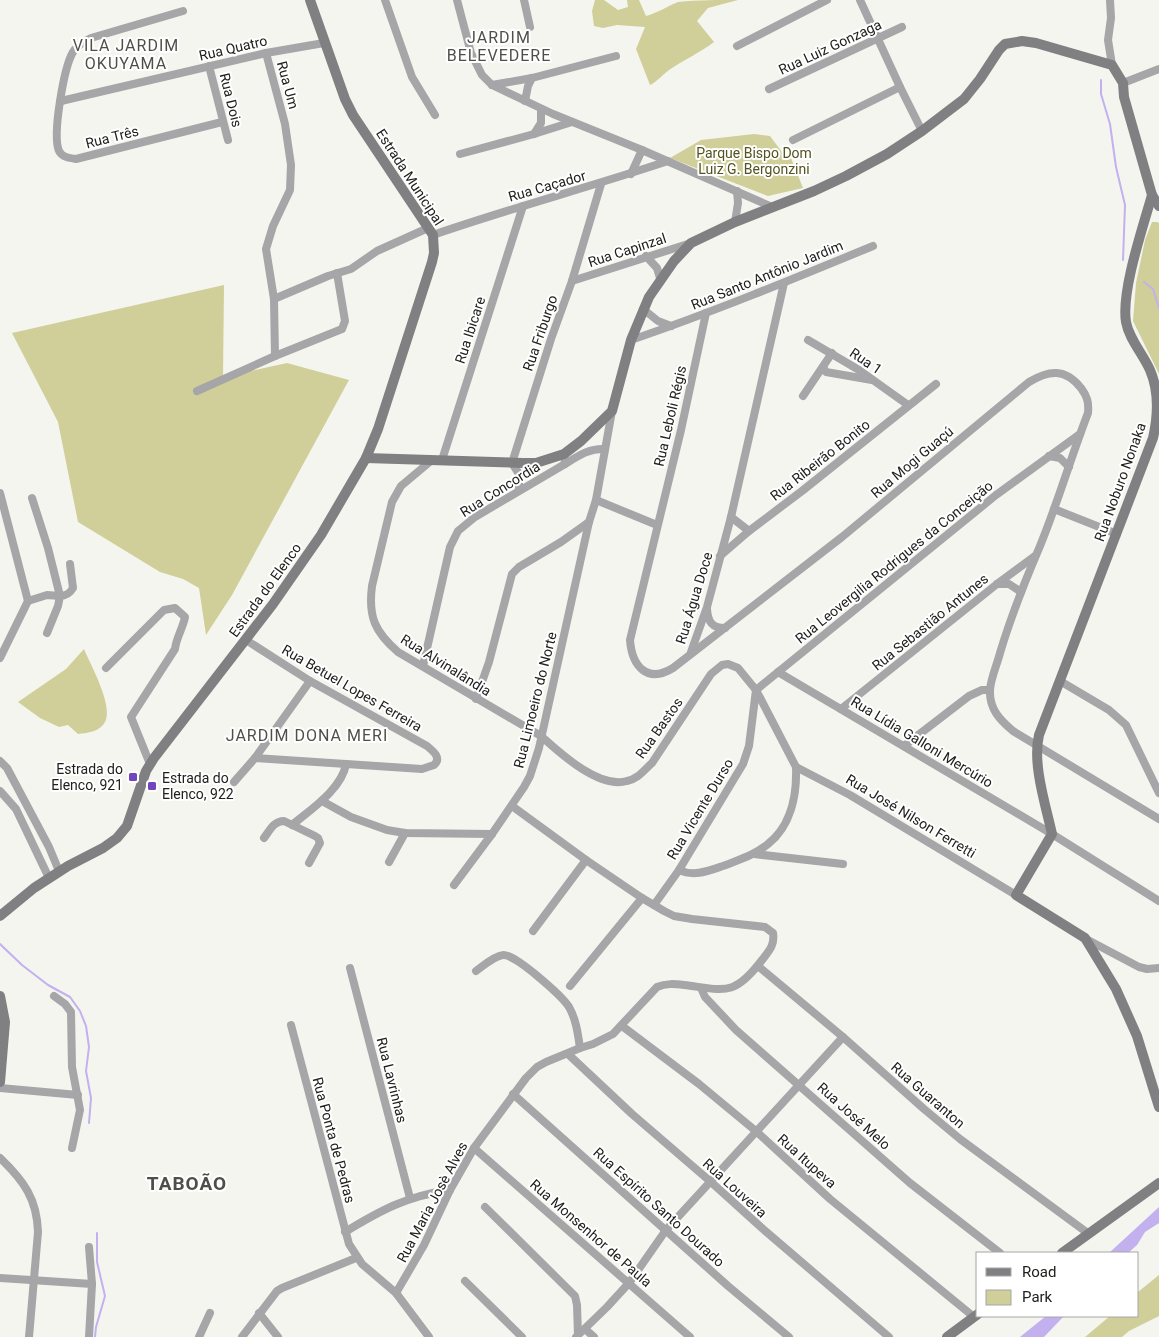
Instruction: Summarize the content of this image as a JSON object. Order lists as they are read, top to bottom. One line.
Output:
{"streets":{"street":["Rua Luiz Gonzaga","Rua Quatro","Rua Um","Rua Dois","Rua Três","Estrada Municipal","Rua Caçador","Rua Capinzal","Rua Santo Antônio Jardim","Rua Ibicare","Rua Friburgo","Rua 1","Rua Leboli Régis","Rua Ribeirão Bonito","Rua Mogi Guaçú","Rua Noburo Nonaka","Rua Concordia","Rua Leovergilia Rodrigues da Conceição","Estrada do Elenco","Rua Água Doce","Rua Sebastião Antunes","Rua Alvinalândia","Rua Betuel Lopes Ferreira","Rua Limoeiro do Norte","Rua Bastos","Rua Lídia Galloni Mercúrio","Rua Vicente Durso","Rua José Nilson Ferretti","Rua Lavrinhas","Rua Guaranton","Rua José Melo","Rua Ponta de Pedras","Rua Itupeva","Rua Louveira","Rua Maria Josè Alves","Rua Espírito Santo Dourado","Rua Monsenhor de Paula"]},"crossings":[["Rua Quatro","Rua Um"],["Rua Quatro","Rua Dois"],["Rua Quatro","Rua Três"],["Rua Quatro","Estrada Municipal"],["Rua Um","Rua Caçador"],["Rua Dois","Rua Três"],["Estrada Municipal","Rua Caçador"],["Estrada Municipal","Estrada do Elenco"],["Rua Caçador","Rua Ibicare"],["Rua Caçador","Rua Friburgo"],["Rua Capinzal","Rua Friburgo"],["Rua Santo Antônio Jardim","Rua Leboli Régis"],["Rua Santo Antônio Jardim","Rua Água Doce"],["Rua Ibicare","Rua Alvinalândia"],["Rua 1","Rua Ribeirão Bonito"],["Rua Leboli Régis","Rua Água Doce"],["Rua Ribeirão Bonito","Rua Água Doce"],["Rua Mogi Guaçú","Rua Leovergilia Rodrigues da Conceição"],["Rua Mogi Guaçú","Rua Água Doce"],["Rua Concordia","Rua Alvinalândia"],["Rua Leovergilia Rodrigues da Conceição","Rua Bastos"],["Rua Leovergilia Rodrigues da Conceição","Rua Lídia Galloni Mercúrio"],["Rua Leovergilia Rodrigues da Conceição","Rua Vicente Durso"],["Estrada do Elenco","Rua Betuel Lopes Ferreira"],["Rua Sebastião Antunes","Rua Lídia Galloni Mercúrio"],["Rua Alvinalândia","Rua Limoeiro do Norte"],["Rua Alvinalândia","Rua Bastos"],["Rua Limoeiro do Norte","Rua Bastos"],["Rua Bastos","Rua Vicente Durso"],["Rua Vicente Durso","Rua Maria Josè Alves"],["Rua Guaranton","Rua Maria Josè Alves"],["Rua José Melo","Rua Maria Josè Alves"],["Rua Itupeva","Rua Maria Josè Alves"],["Rua Louveira","Rua Maria Josè Alves"],["Rua Maria Josè Alves","Rua Espírito Santo Dourado"],["Rua Maria Josè Alves","Rua Monsenhor de Paula"]],"districts":["JARDIM BELEVEDERE","VILA JARDIM OKUYAMA","JARDIM DONA MERI","TABOÃO"],"parks":["Parque Bispo Dom Luiz G. Bergonzini"],"places":{"transit":["Estrada do Elenco, 921","Estrada do Elenco, 922"]},"legend":["Road","Park"]}
